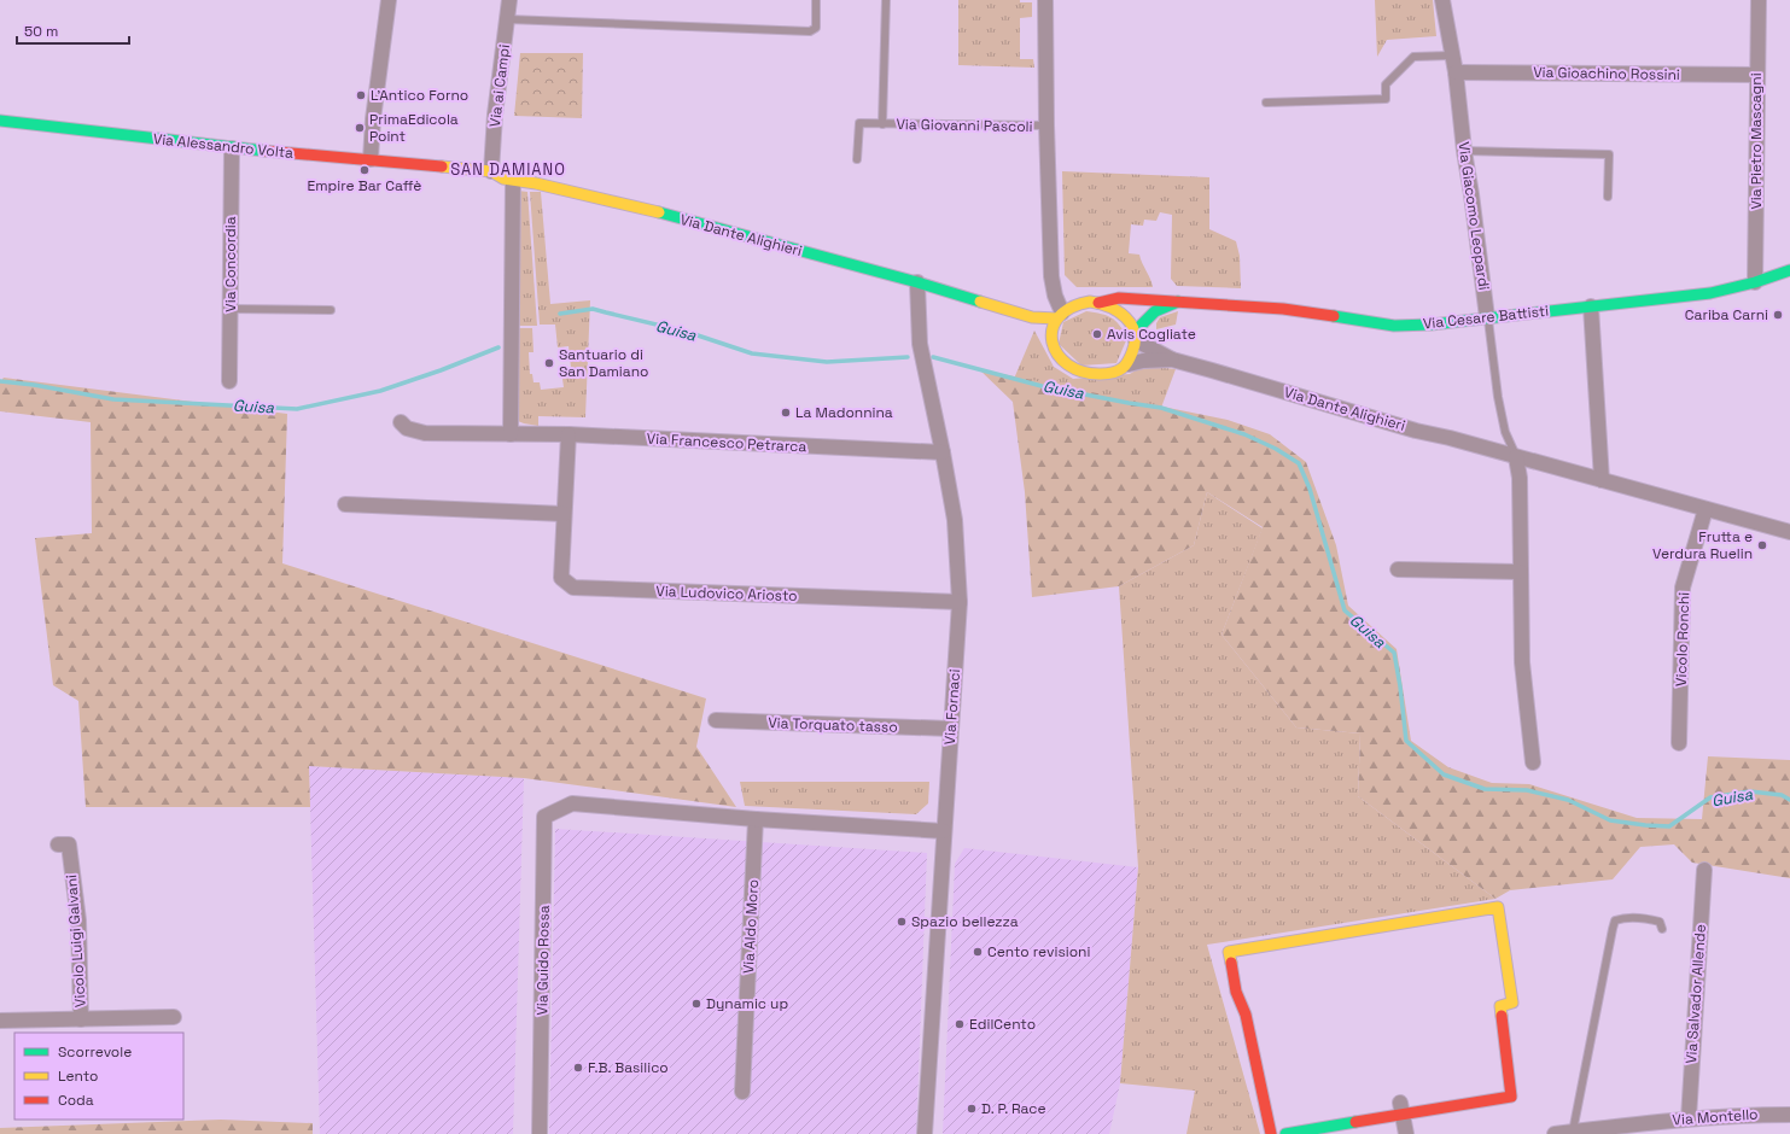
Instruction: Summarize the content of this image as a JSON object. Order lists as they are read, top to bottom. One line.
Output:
{"streets":{"street":["Via Gioachino Rossini","Via ai Campi","Via Giovanni Pascoli","Via Pietro Mascagni","Via Alessandro Volta","Via Giacomo Leopardi","Via Dante Alighieri","Via Concordia","Via Cesare Battisti","Via Francesco Petrarca","Via Ludovico Ariosto","Vicolo Ronchi","Via Fornaci","Via Torquato tasso","Via Aldo Moro","Vicolo Luigi Galvani","Via Guido Rossa","Via Salvador Allende","Via Montello"]},"crossings":[["Via Gioachino Rossini","Via Pietro Mascagni"],["Via Gioachino Rossini","Via Giacomo Leopardi"],["Via ai Campi","Via Dante Alighieri"],["Via Giovanni Pascoli","Via Dante Alighieri"],["Via Giovanni Pascoli","Via Cesare Battisti"],["Via Pietro Mascagni","Via Cesare Battisti"],["Via Alessandro Volta","Via Dante Alighieri"],["Via Alessandro Volta","Via Concordia"],["Via Giacomo Leopardi","Via Dante Alighieri"],["Via Giacomo Leopardi","Via Cesare Battisti"],["Via Dante Alighieri","Via Cesare Battisti"],["Via Dante Alighieri","Vicolo Ronchi"],["Via Dante Alighieri","Via Fornaci"],["Via Francesco Petrarca","Via Ludovico Ariosto"],["Via Francesco Petrarca","Via Fornaci"],["Via Ludovico Ariosto","Via Fornaci"],["Via Fornaci","Via Torquato tasso"],["Via Aldo Moro","Via Guido Rossa"],["Via Salvador Allende","Via Montello"]],"districts":["SAN DAMIANO"],"water":["Guisa"],"places":["L'Antico Forno","PrimaEdicola Point","Empire Bar Caffè","Cariba Carni","Avis Cogliate","Santuario di San Damiano","La Madonnina","Frutta e Verdura Ruelin","Spazio bellezza","Cento revisioni","Dynamic up","EdilCento","F.B. Basilico","D. P. Race"],"legend":["Scorrevole","Lento","Coda"],"scale_bar":"50 m"}
